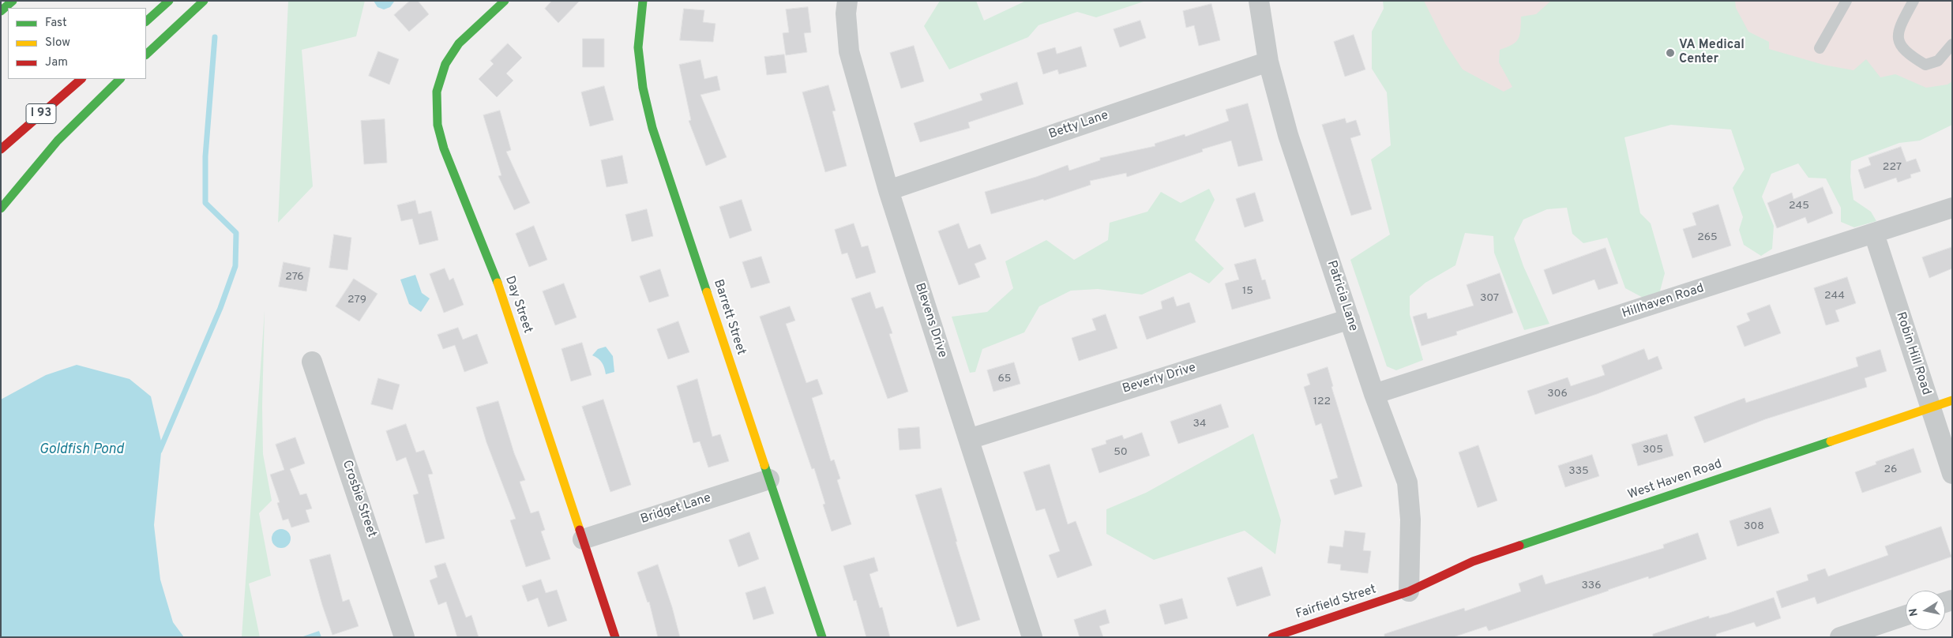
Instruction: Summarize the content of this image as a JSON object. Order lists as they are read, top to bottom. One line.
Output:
{"streets":{"main road":["I 93","Day Street","Barrett Street","West Haven Road","Fairfield Street"],"street":["Betty Lane","Patricia Lane","Hillhaven Road","Blevens Drive","Robin Hill Road","Beverly Drive","Crosbie Street","Bridget Lane"]},"crossings":[["Betty Lane","Patricia Lane"],["Betty Lane","Blevens Drive"],["Patricia Lane","Hillhaven Road"],["Patricia Lane","Beverly Drive"],["Patricia Lane","West Haven Road"],["Patricia Lane","Fairfield Street"],["Hillhaven Road","Robin Hill Road"],["Day Street","Bridget Lane"],["Barrett Street","Bridget Lane"],["Blevens Drive","Beverly Drive"],["Robin Hill Road","West Haven Road"],["West Haven Road","Fairfield Street"]],"water":["Goldfish Pond"],"places":["VA Medical Center"],"house_numbers":["227","245","265","276","15","244","307","279","65","306","122","34","305","50","26","335","308","336"],"legend":["Fast","Slow","Jam"],"north":"left"}
